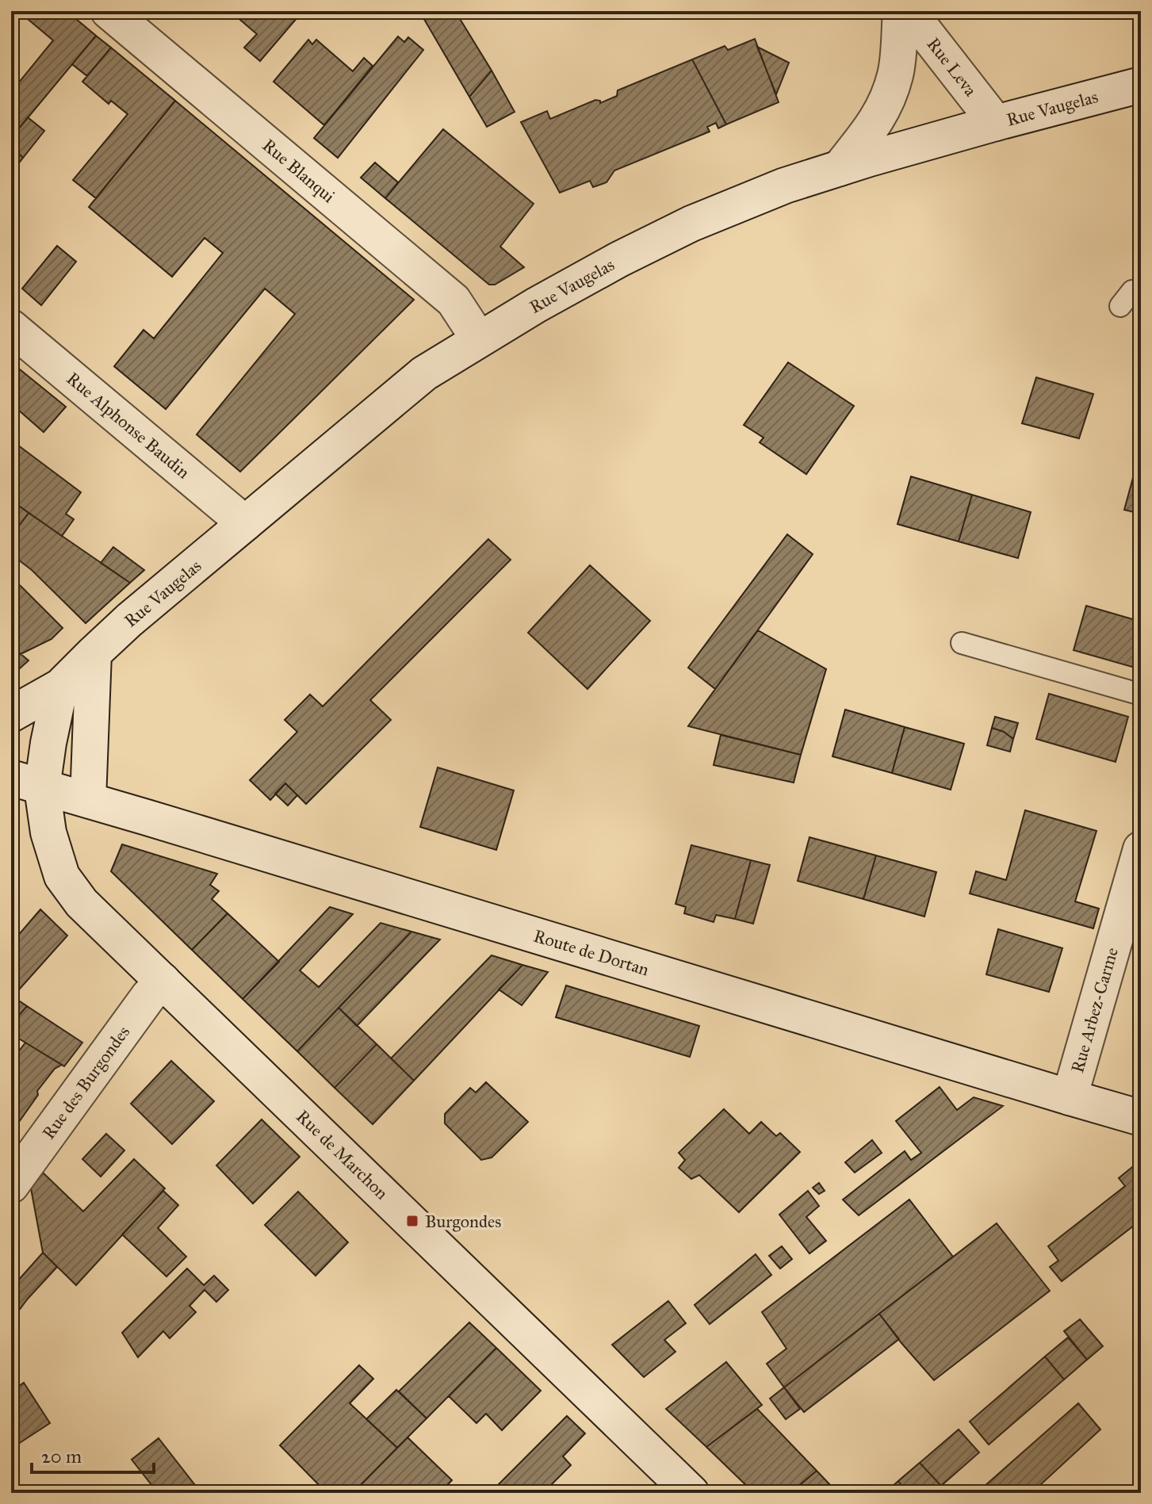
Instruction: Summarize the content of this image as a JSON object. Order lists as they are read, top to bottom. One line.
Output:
{"streets":{"main road":["Rue Leva","Rue Vaugelas","Rue Blanqui","Rue Alphonse Baudin","Route de Dortan","Rue Arbez-Carme","Rue des Burgondes","Rue de Marchon"]},"crossings":[["Rue Leva","Rue Vaugelas"],["Rue Vaugelas","Rue Blanqui"],["Rue Vaugelas","Rue Alphonse Baudin"],["Route de Dortan","Rue Arbez-Carme"],["Route de Dortan","Rue de Marchon"],["Rue des Burgondes","Rue de Marchon"]],"places":{"transit":["Burgondes"]},"scale_bar":"20 m"}
